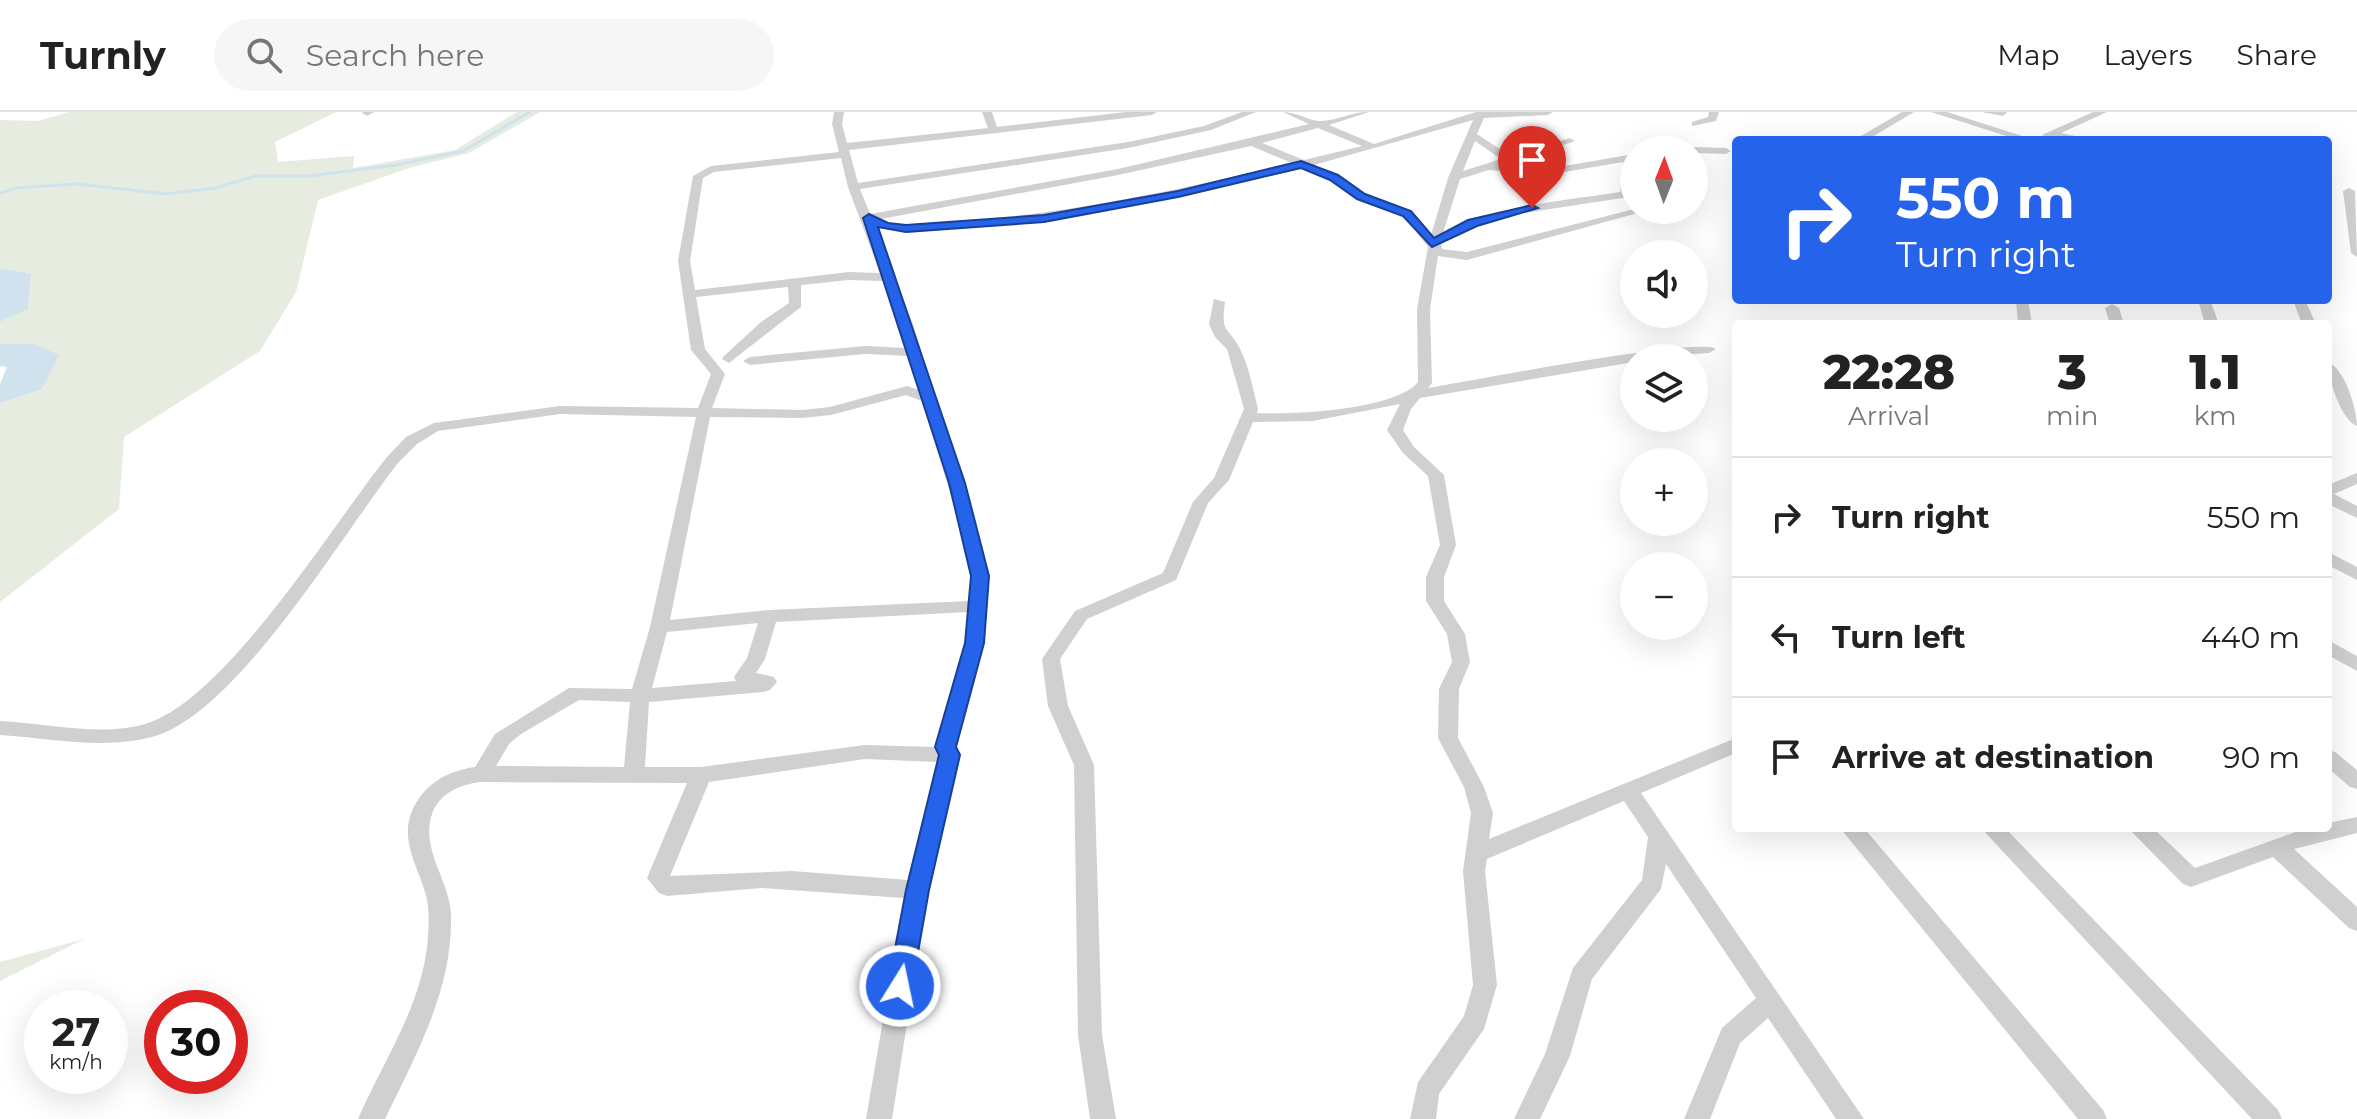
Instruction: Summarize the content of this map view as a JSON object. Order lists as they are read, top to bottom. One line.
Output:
{"north":"top","page":{"header":"Turnly","search":"Search here","nav":["Map","Layers","Share"],"map_buttons":["+","−"],"turn":["550 m","Turn right"],"eta":["22:28","Arrival","3","min","1.1","km"],"list":[{"name":"Turn right","value":"550 m"},{"name":"Turn left","value":"440 m"},{"name":"Arrive at destination","value":"90 m"}],"speed":"27 km/h","limit":"30"}}
